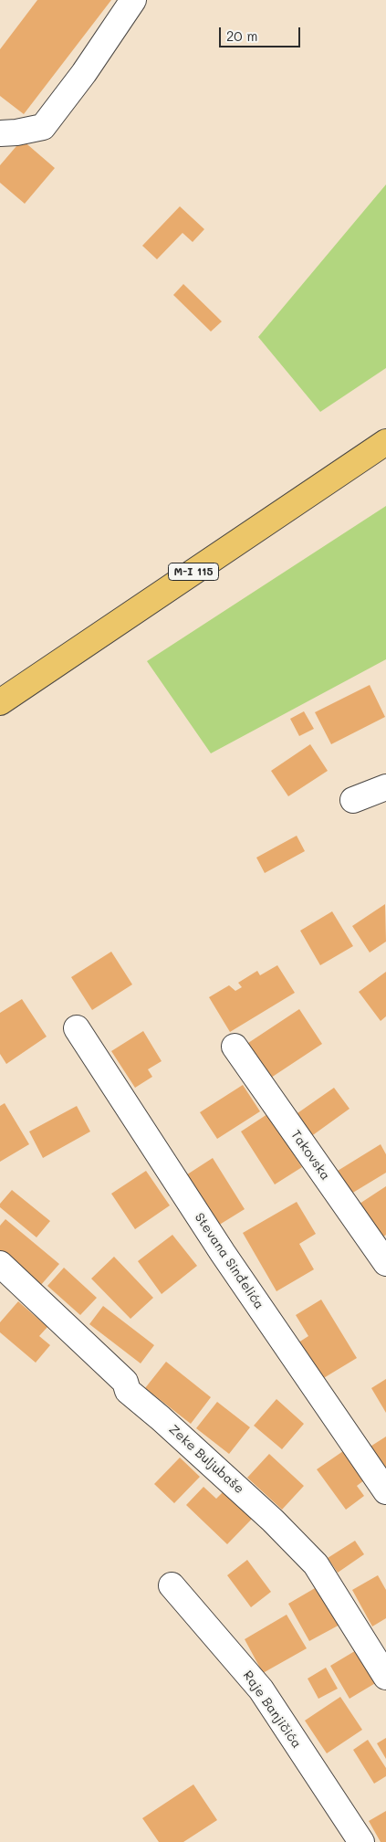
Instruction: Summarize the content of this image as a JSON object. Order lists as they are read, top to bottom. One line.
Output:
{"streets":{"main road":["M-I 115"],"street":["Takovska","Stevana Sinđelića","Zeke Buljubaše","Raje Banjičića"]},"scale_bar":"20 m"}
